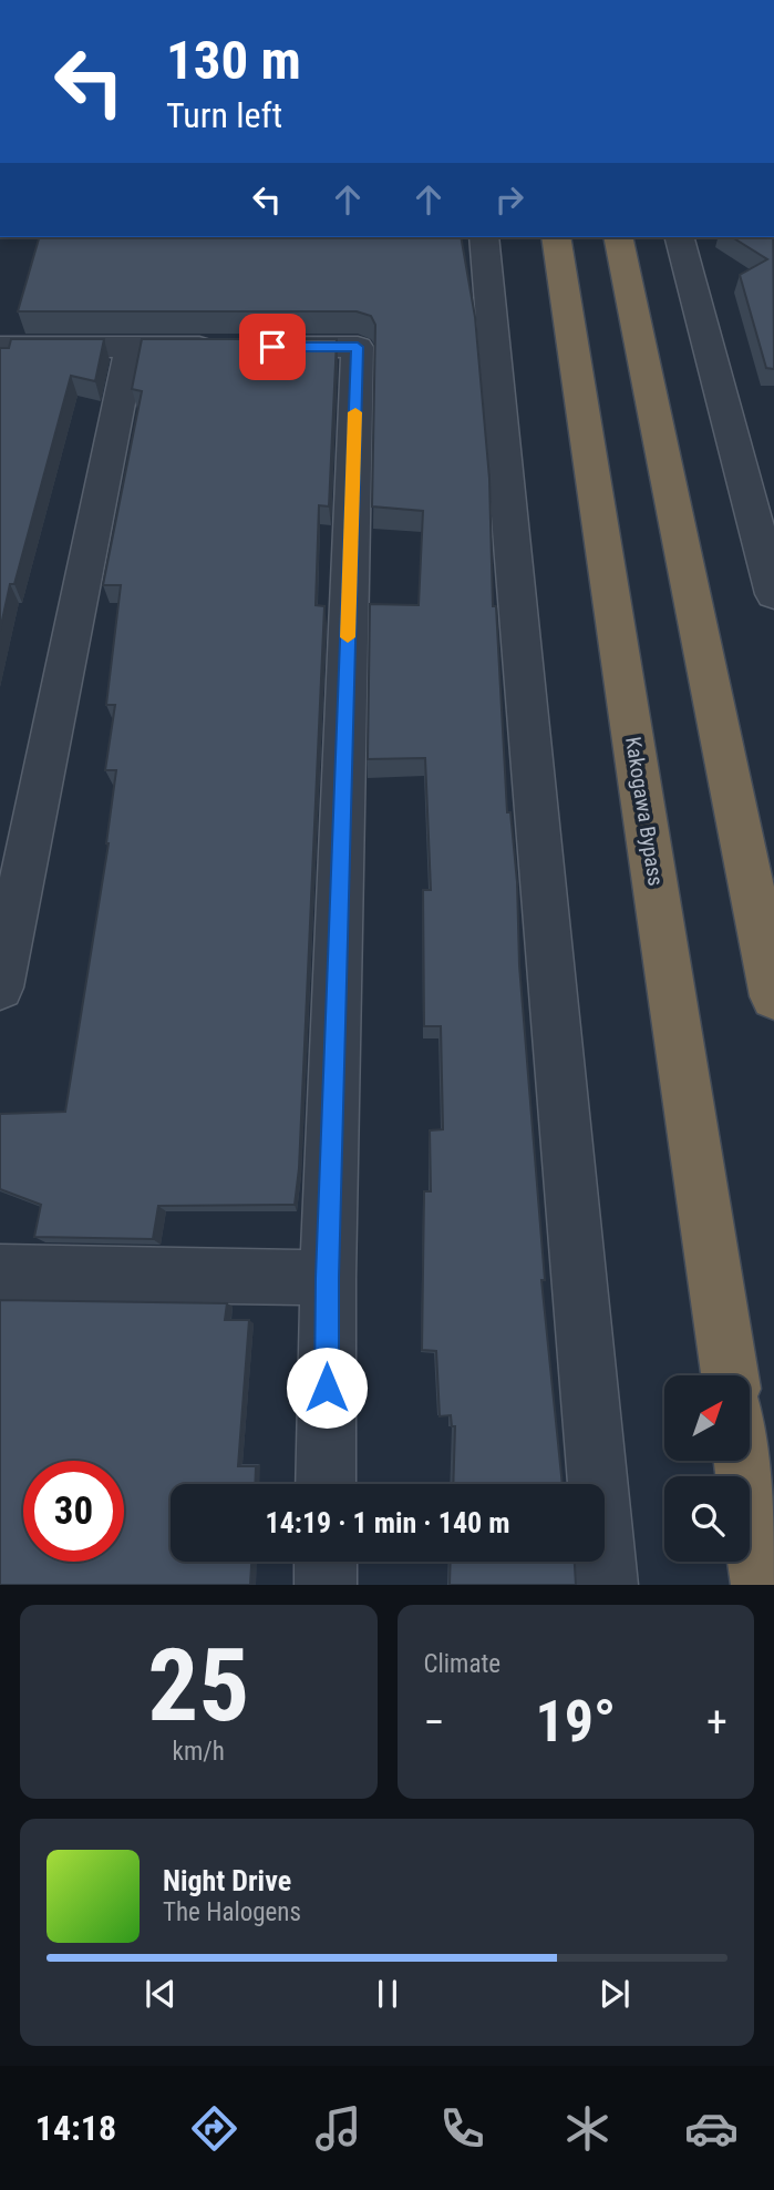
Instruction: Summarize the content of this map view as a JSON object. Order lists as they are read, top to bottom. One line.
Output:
{"streets":{"highway":["Kakogawa Bypass"]},"north":"top right","page":{"turn":["130 m","Turn left"],"limit":"30","trip":"14:19 · 1 min · 140 m","tile":[["25","km/h"],"Climate"],"heat":["−","19°","+"],"song":["Night Drive","The Halogens"],"tabs":"14:18"}}
